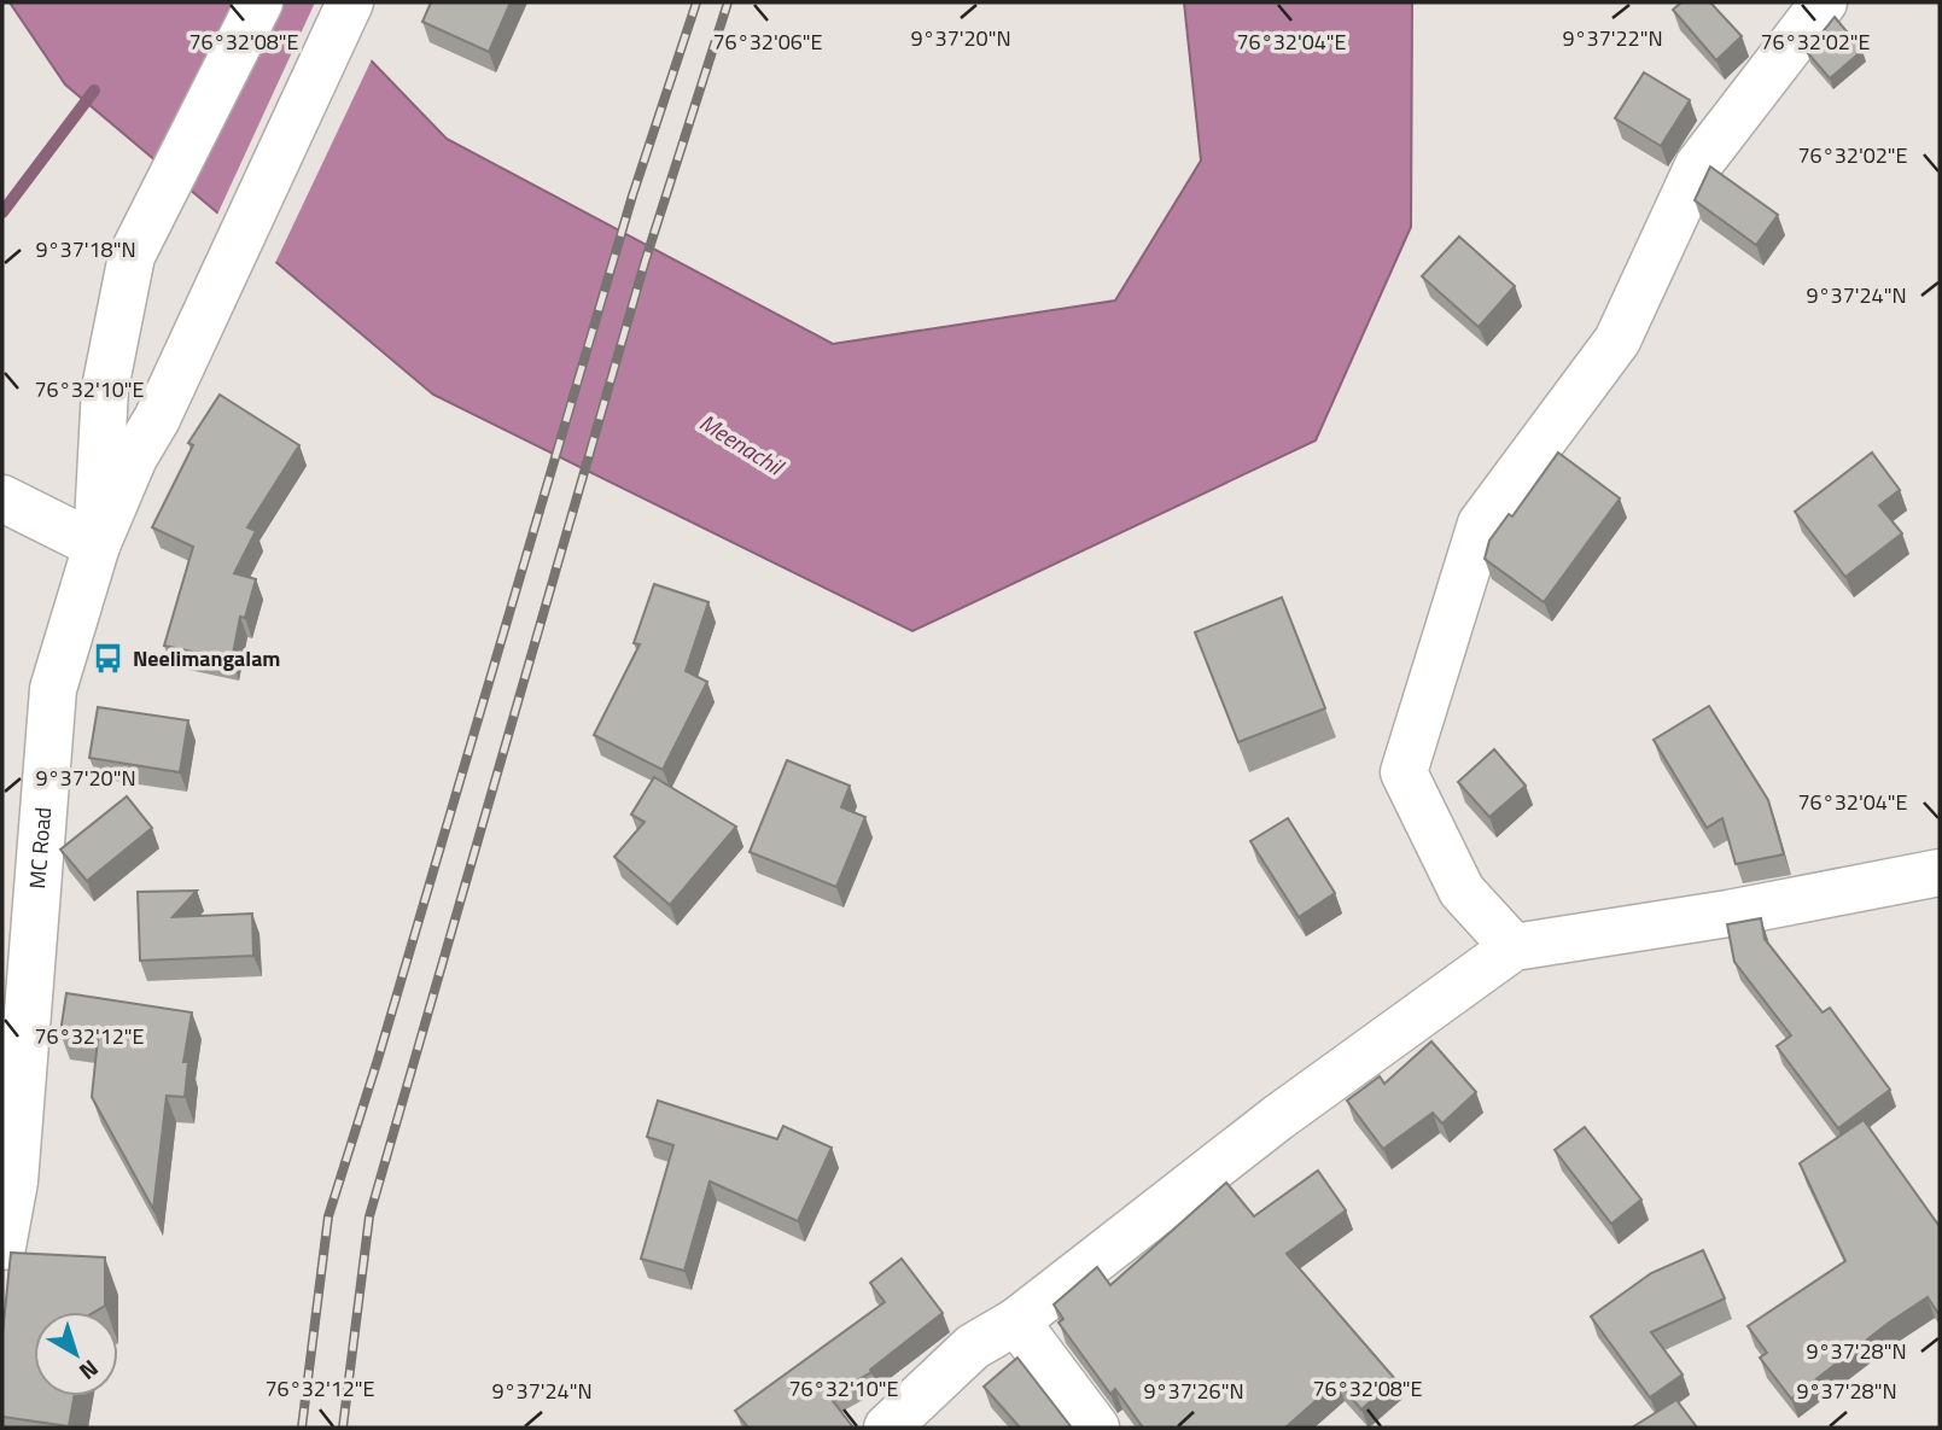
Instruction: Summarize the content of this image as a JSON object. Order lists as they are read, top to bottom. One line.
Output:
{"streets":{"street":["MC Road"]},"water":["Meenachil"],"places":{"bus stop":["Neelimangalam"]},"north":"bottom right","coordinates":["9°37'20\"N","9°37'22\"N","76°32'08\"E","76°32'06\"E","76°32'04\"E","76°32'02\"E","9°37'18\"N","9°37'24\"N","76°32'10\"E","76°32'12\"E","9°37'28\"N","9°37'26\"N"]}
